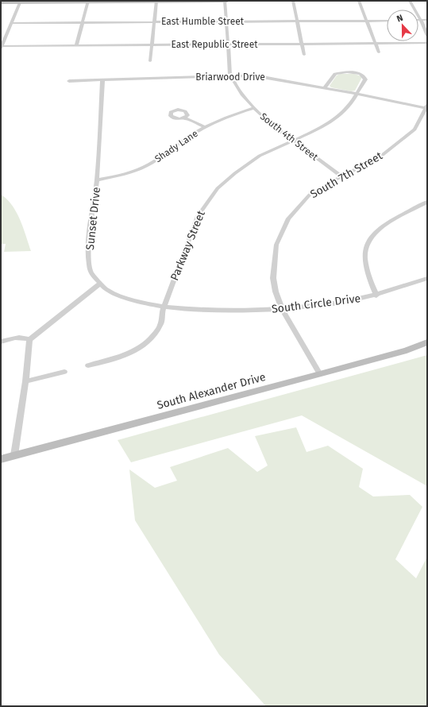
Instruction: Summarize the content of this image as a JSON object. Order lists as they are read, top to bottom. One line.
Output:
{"streets":{"main road":["South Alexander Drive"],"street":["East Humble Street","East Republic Street","Briarwood Drive","South 4th Street","Shady Lane","South 7th Street","Sunset Drive","Parkway Street","South Circle Drive"]},"crossings":[["East Humble Street","South 4th Street"],["East Republic Street","South 4th Street"],["Briarwood Drive","South 4th Street"],["Briarwood Drive","South 7th Street"],["Briarwood Drive","Sunset Drive"],["Briarwood Drive","Parkway Street"],["South 4th Street","Shady Lane"],["South 4th Street","South 7th Street"],["South 4th Street","Parkway Street"],["Shady Lane","Sunset Drive"],["South 7th Street","South Circle Drive"],["South 7th Street","South Alexander Drive"],["Sunset Drive","Parkway Street"],["Sunset Drive","South Circle Drive"],["Parkway Street","South Circle Drive"]],"north":"top"}
